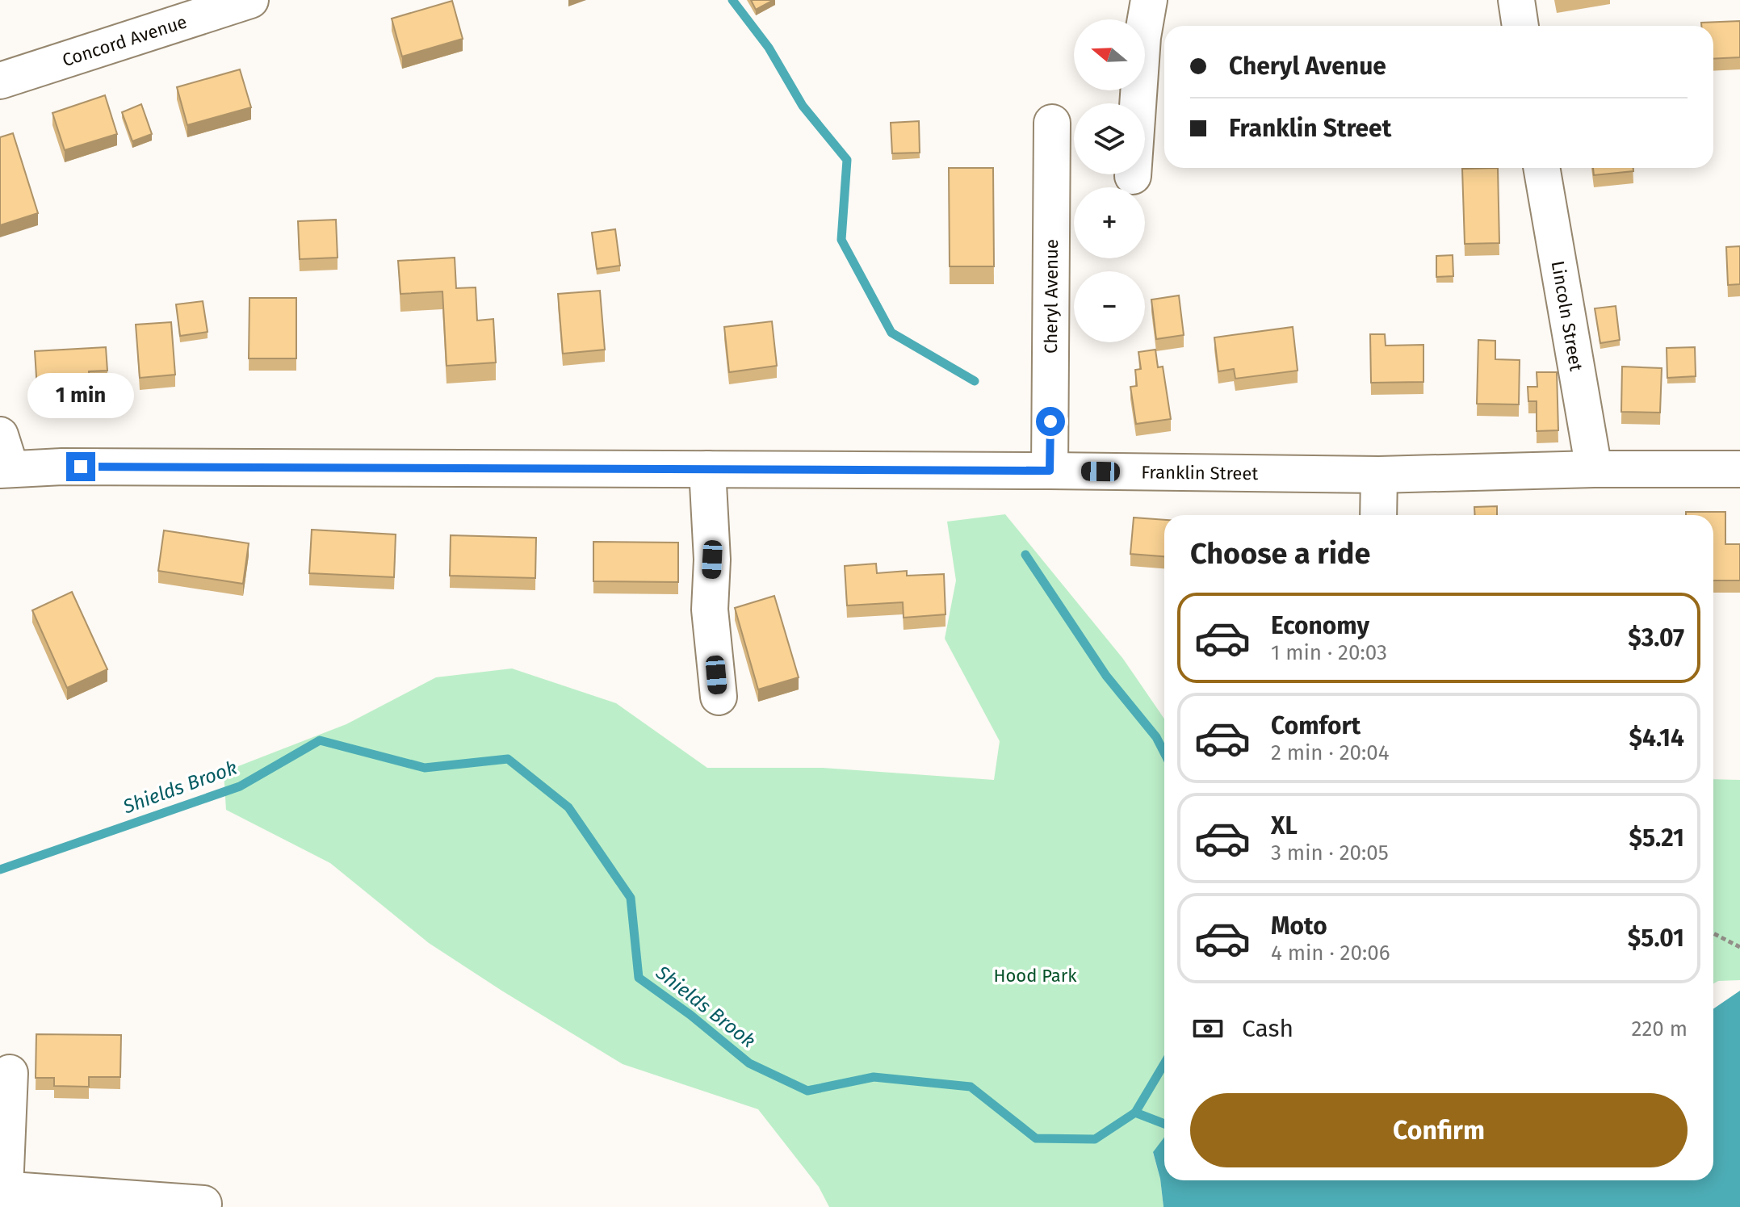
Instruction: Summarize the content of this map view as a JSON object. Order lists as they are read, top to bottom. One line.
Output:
{"streets":{"street":["Concord Avenue","Cheryl Avenue","Lincoln Street","Franklin Street"]},"crossings":[["Cheryl Avenue","Franklin Street"],["Lincoln Street","Franklin Street"]],"water":["Shields Brook"],"parks":["Hood Park"],"north":"left","page":{"map_buttons":["+","−"],"banner":["Cheryl Avenue","Franklin Street"],"bubble":"1 min","heading":"Choose a ride","list":[{"name":"Economy","note":"1 min · 20:03","value":"$3.07"},{"name":"Comfort","note":"2 min · 20:04","value":"$4.14"},{"name":"XL","note":"3 min · 20:05","value":"$5.21"},{"name":"Moto","note":"4 min · 20:06","value":"$5.01"}],"pay":["Cash","220 m"],"buttons":"Confirm"}}
